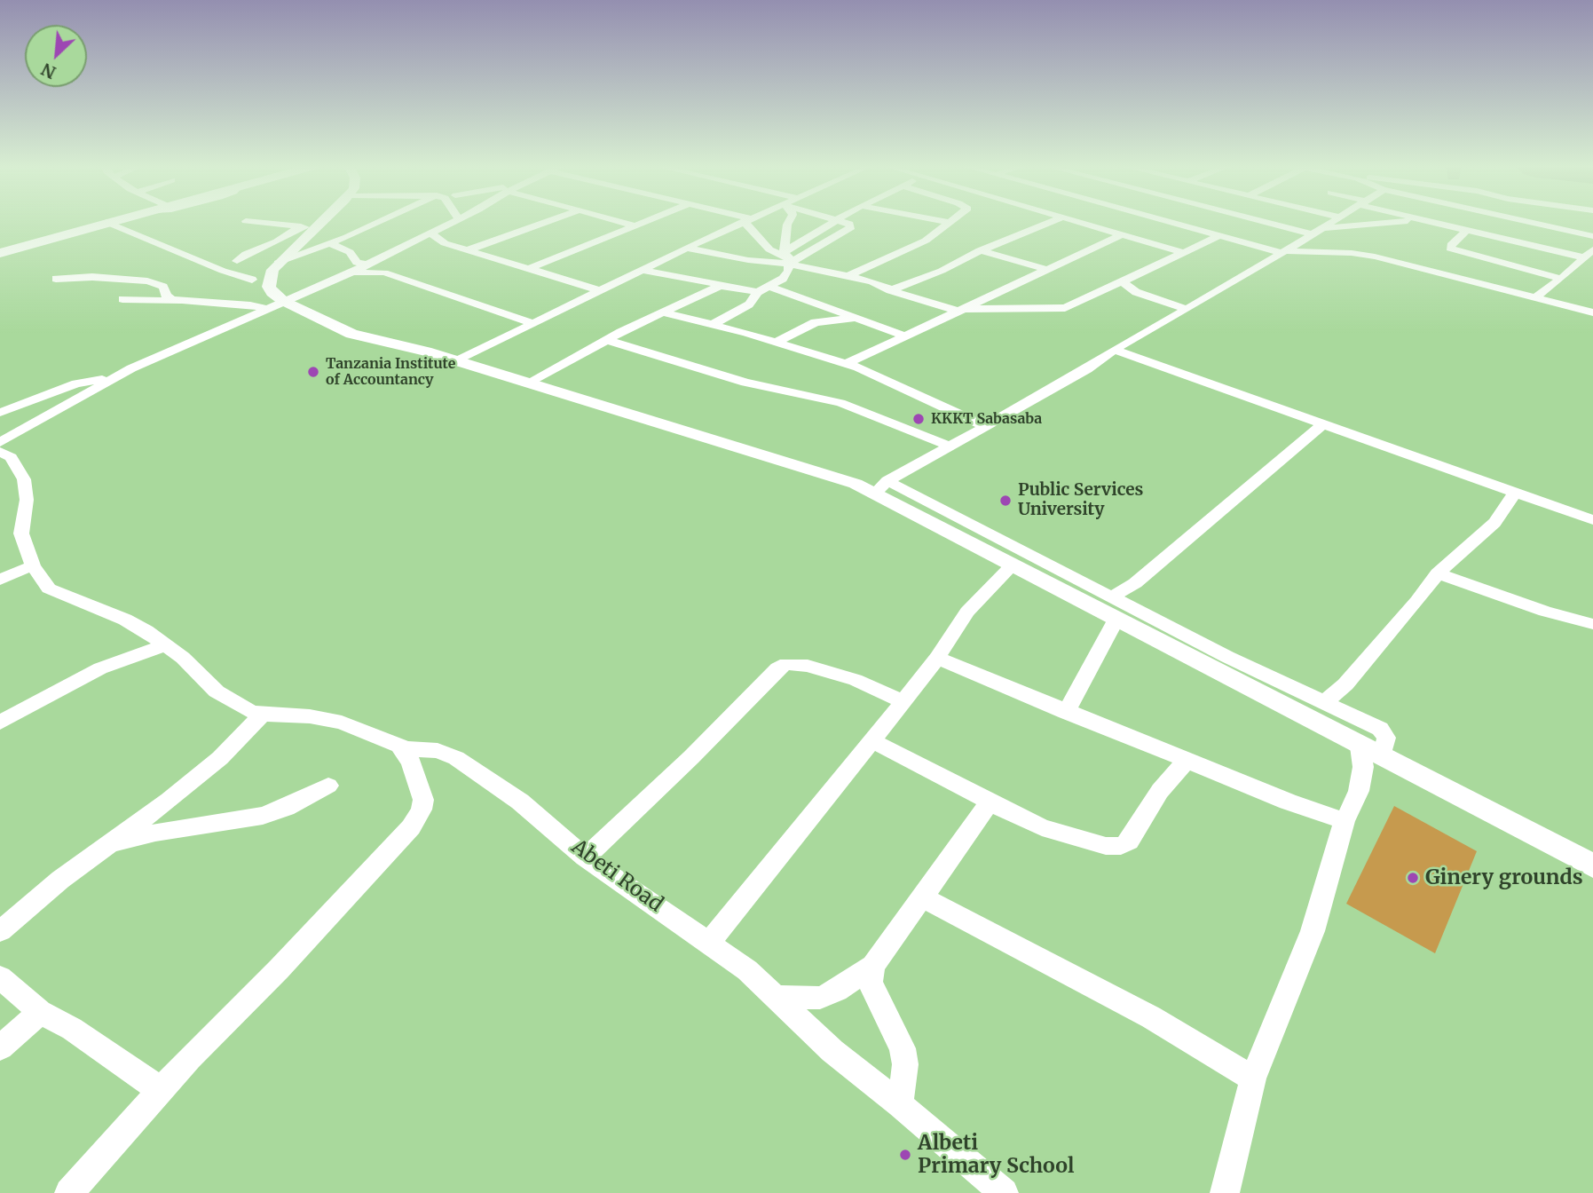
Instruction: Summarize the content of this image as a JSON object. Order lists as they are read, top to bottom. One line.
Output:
{"streets":{"street":["Abeti Road"]},"places":["Tanzania Institute of Accountancy","KKKT Sabasaba","Public Services University","Ginery grounds","Albeti Primary School"],"north":"bottom left"}
